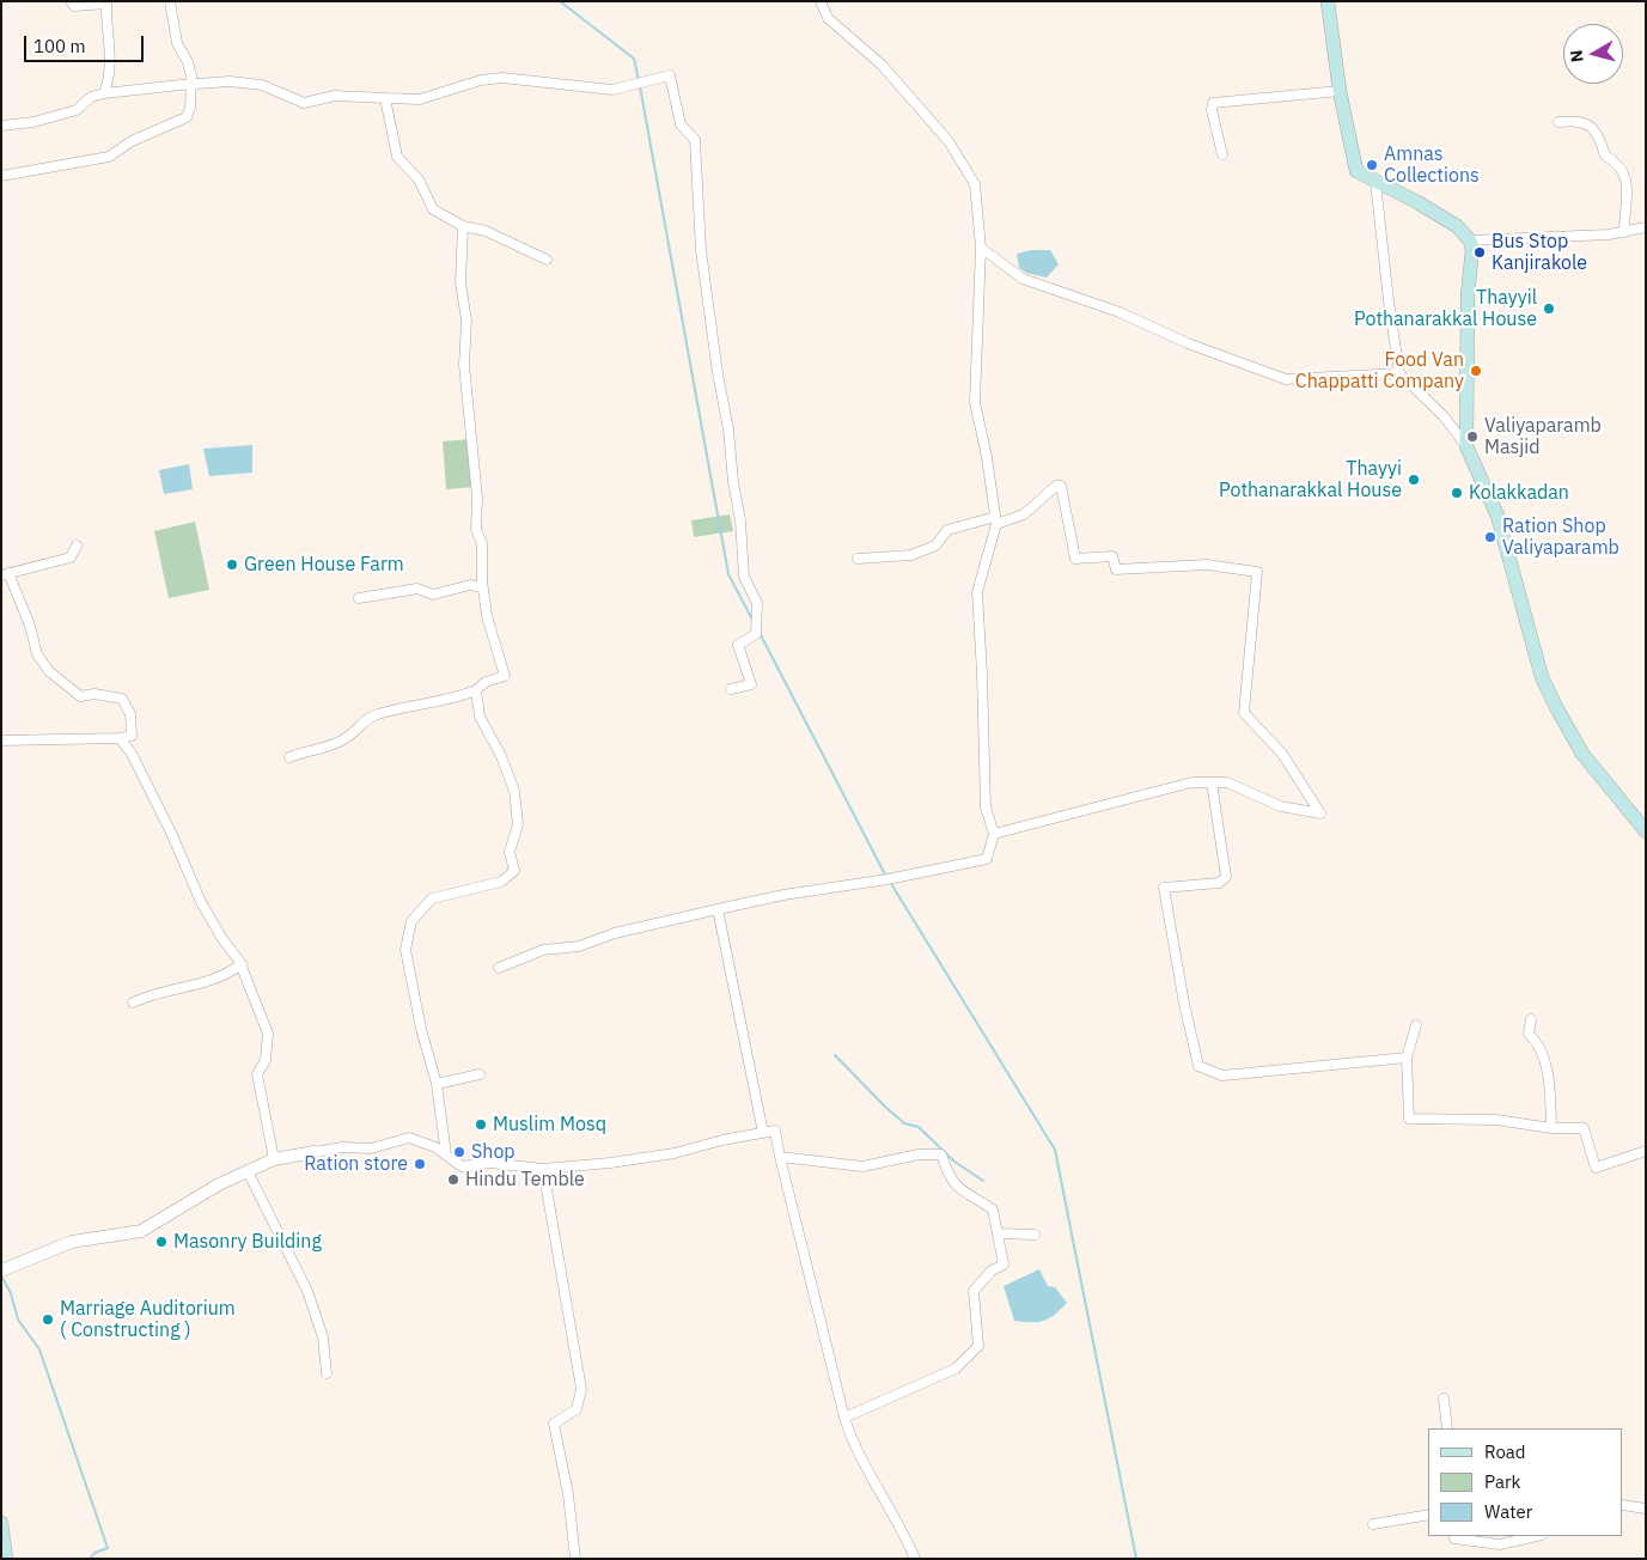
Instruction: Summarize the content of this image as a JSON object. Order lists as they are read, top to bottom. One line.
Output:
{"places":["Amnas Collections","Bus Stop Kanjirakole","Thayyil Pothanarakkal House","Food Van Chappatti Company","Valiyaparamb Masjid","Thayyi Pothanarakkal House","Kolakkadan","Ration Shop Valiyaparamb","Green House Farm","Muslim Mosq","Shop","Ration store","Hindu Temble","Masonry Building","Marriage Auditorium ( Constructing )"],"legend":["Road","Park","Water"],"scale_bar":"100 m","north":"left"}
